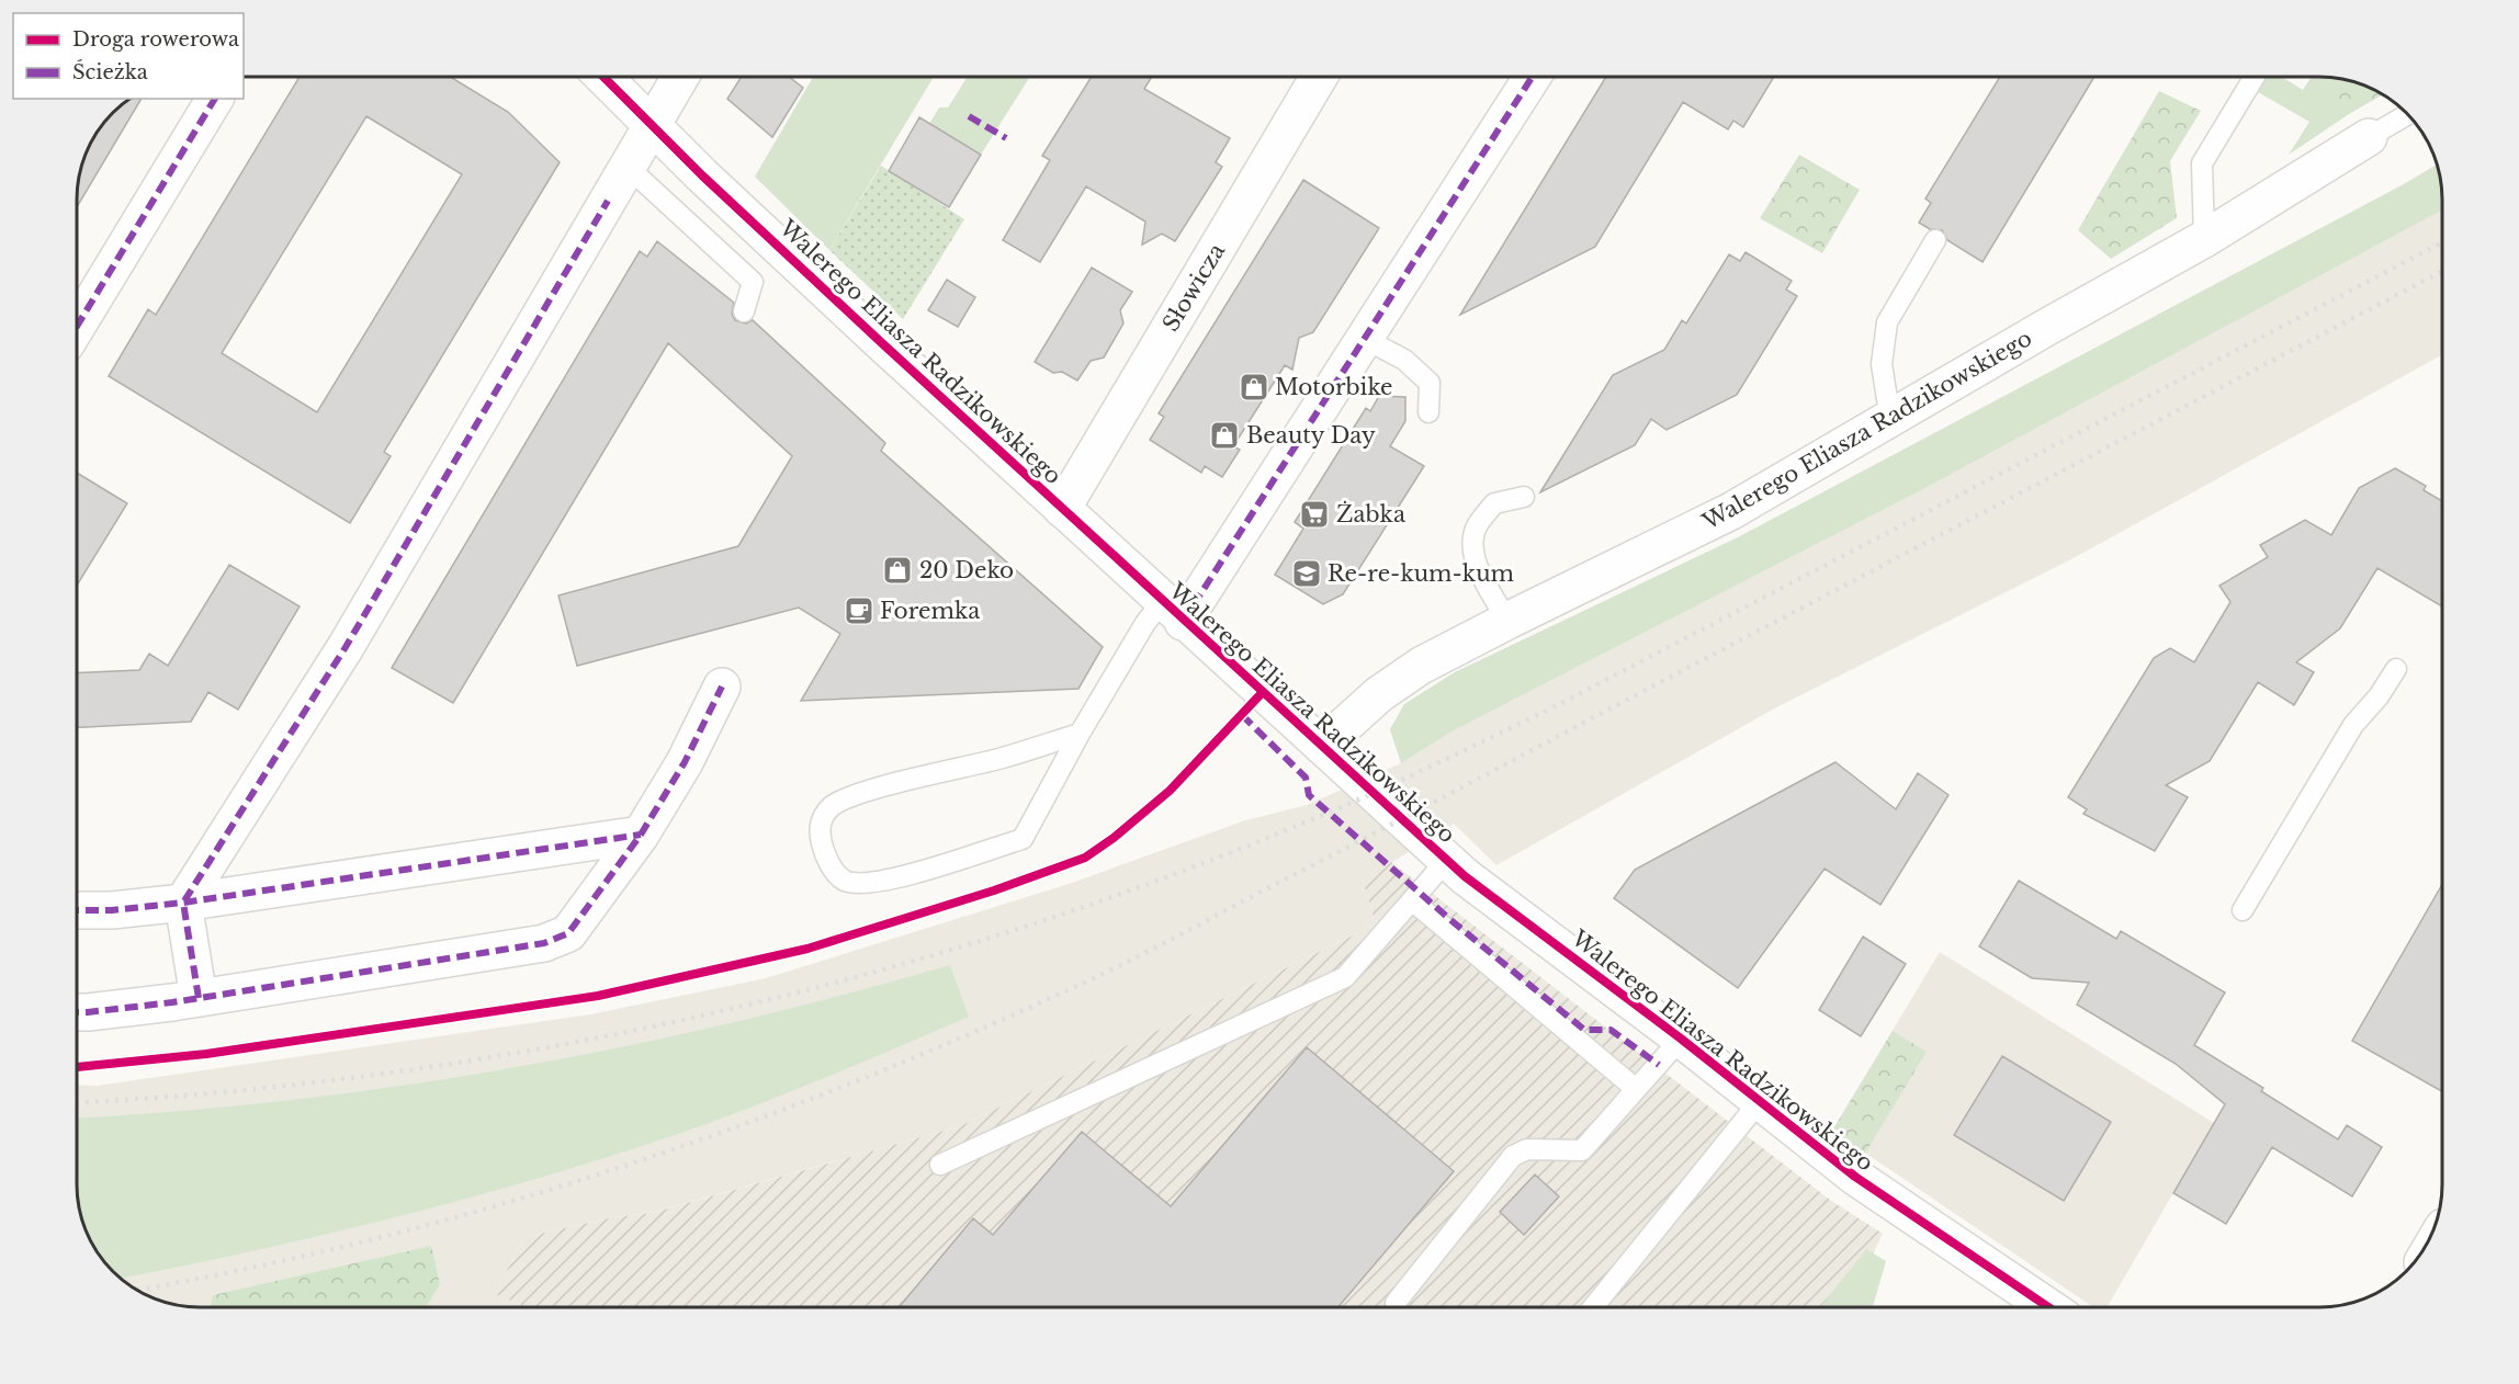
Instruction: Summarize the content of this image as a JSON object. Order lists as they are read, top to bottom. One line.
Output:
{"streets":{"street":["Słowicza","Walerego Eliasza Radzikowskiego"]},"crossings":[["Słowicza","Walerego Eliasza Radzikowskiego"]],"places":{"shop":["Motorbike","Beauty Day","20 Deko"],"supermarket":["Żabka"],"school or university":["Re-re-kum-kum"],"cafe":["Foremka"]},"legend":["Droga rowerowa","Ścieżka"]}
